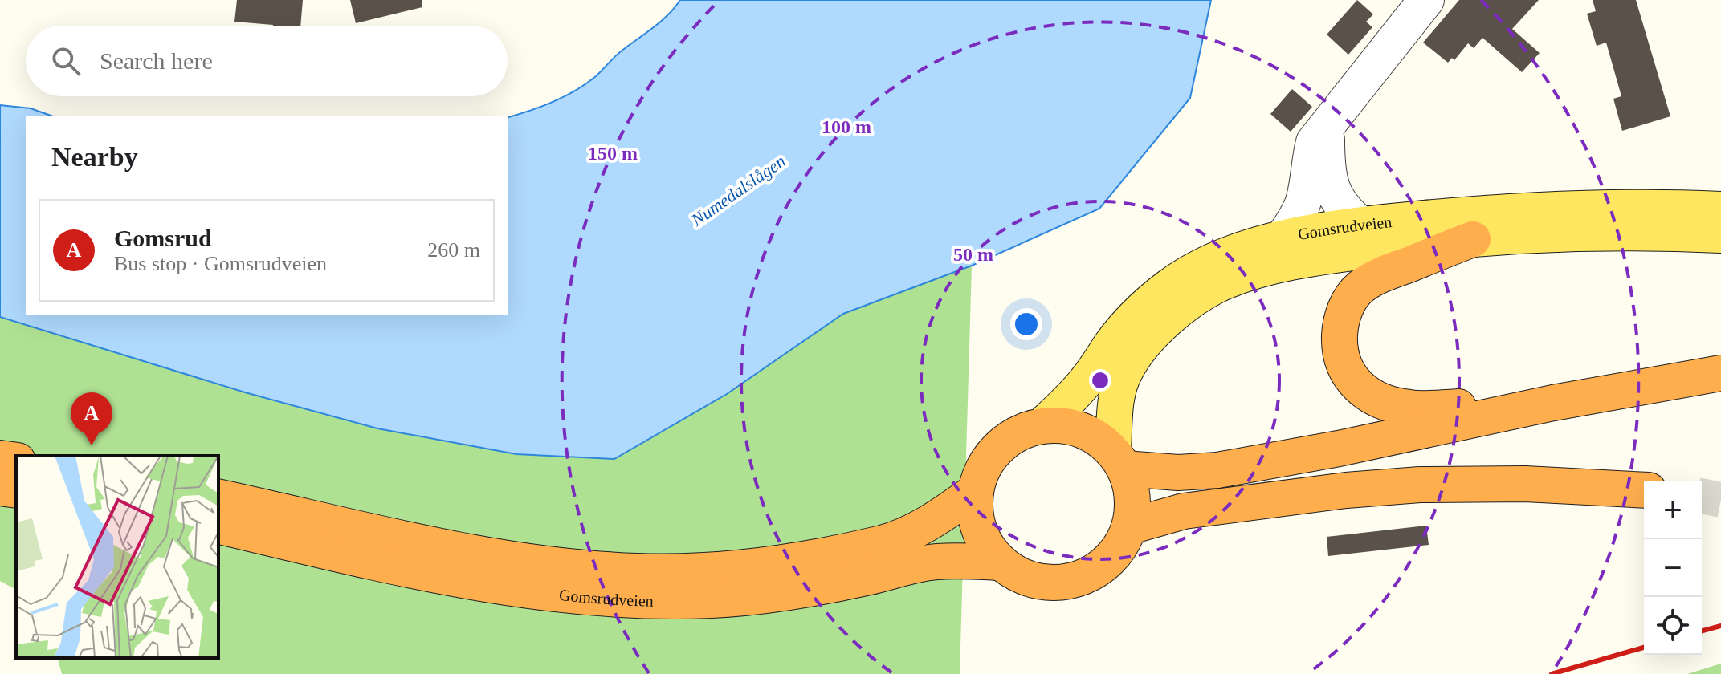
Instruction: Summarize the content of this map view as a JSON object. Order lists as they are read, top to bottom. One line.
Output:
{"streets":{"highway":["Gomsrudveien"]},"water":["Numedalslågen"],"page":{"search":"Search here","heading":"Nearby","list":[{"mark":"A","name":"Gomsrud","note":"Bus stop · Gomsrudveien","value":"260 m"}],"pins":"A","map_buttons":["+","−"]},"rings":["100 m","150 m","50 m"]}
